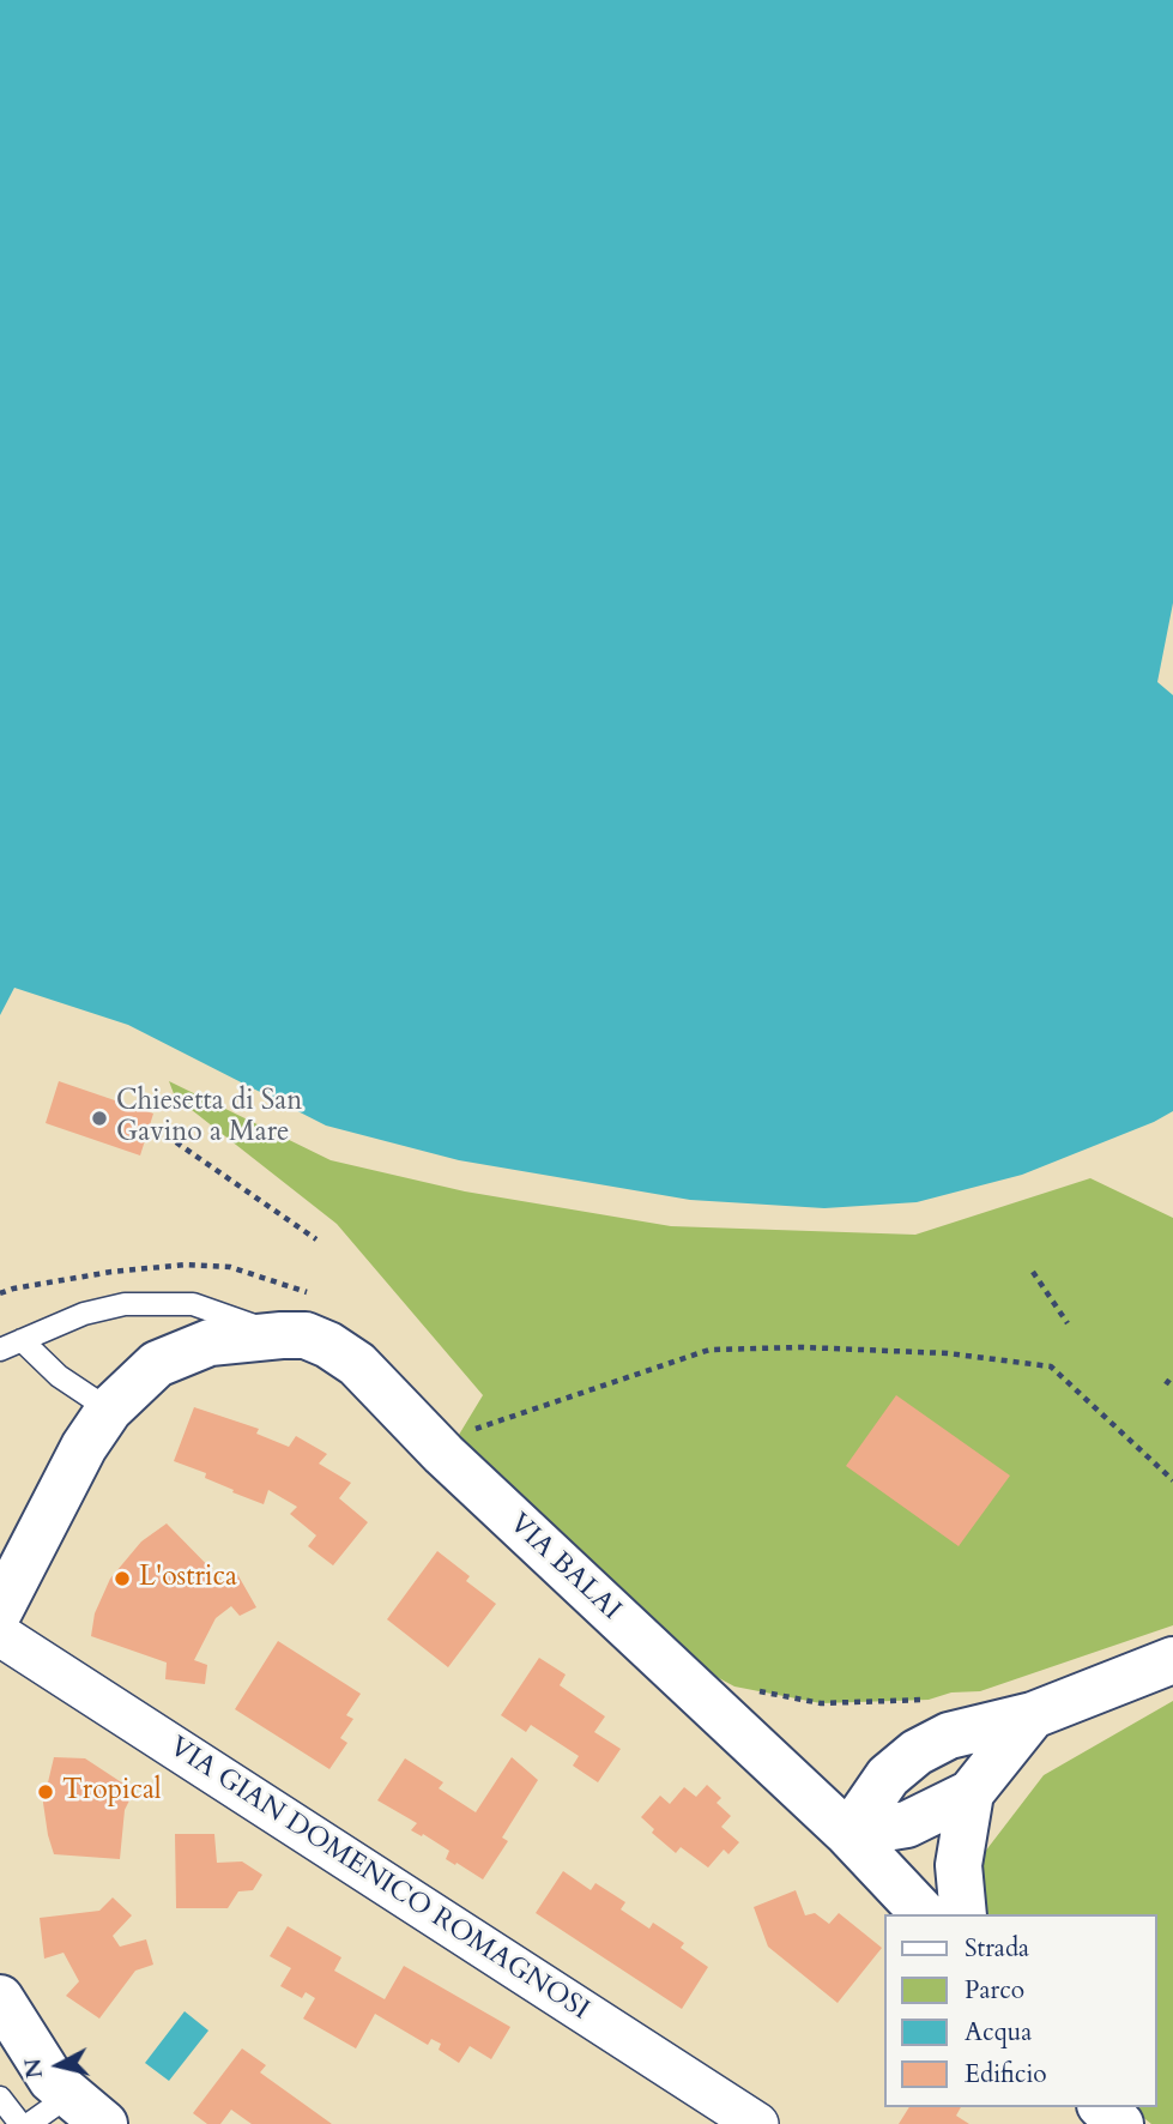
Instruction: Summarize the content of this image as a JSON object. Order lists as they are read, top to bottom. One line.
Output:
{"streets":{"street":["VIA BALAI","VIA GIAN DOMENICO ROMAGNOSI"]},"places":["Chiesetta di San Gavino a Mare","L'ostrica","Tropical"],"legend":["Strada","Parco","Acqua","Edificio"],"north":"left"}
